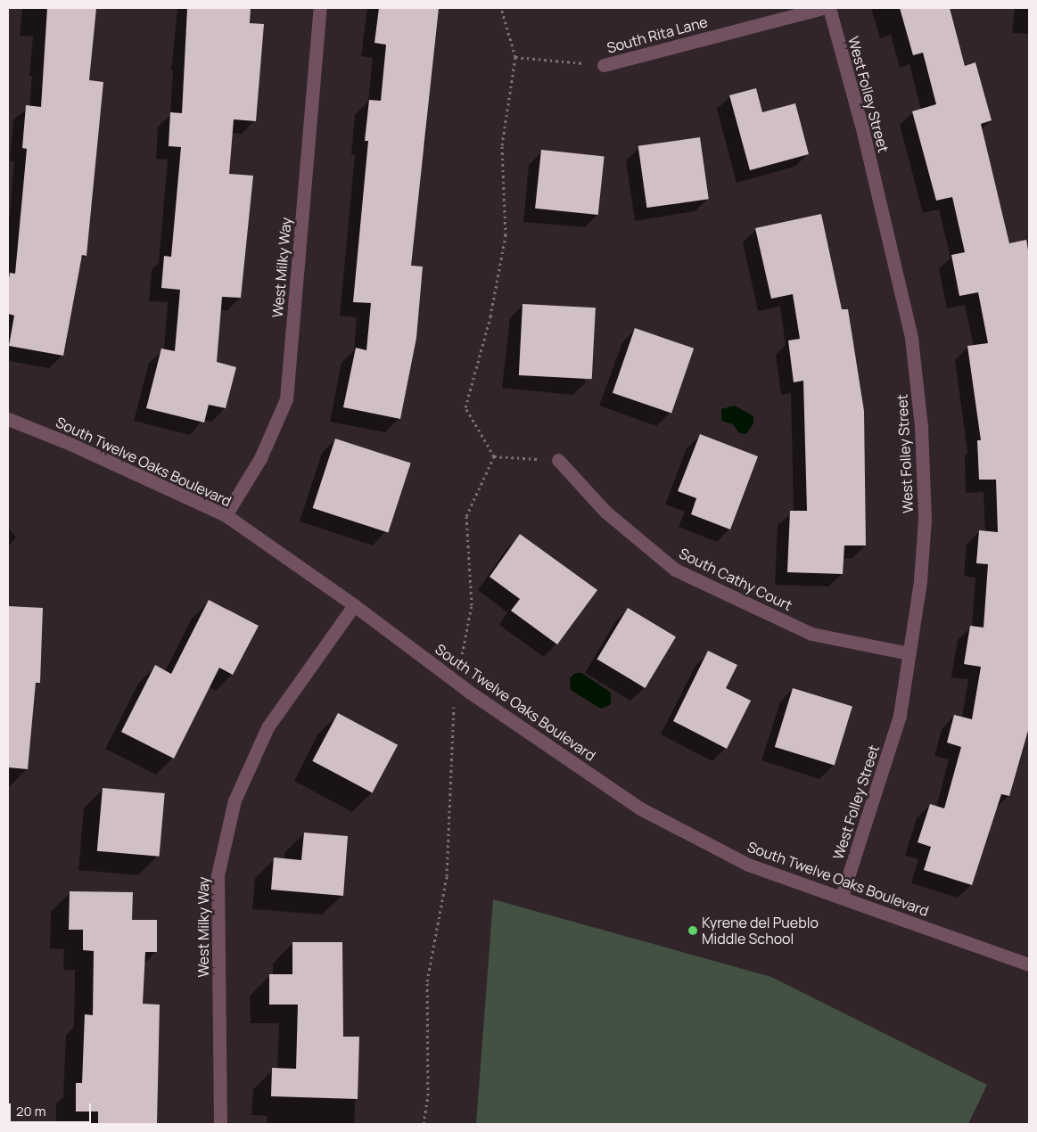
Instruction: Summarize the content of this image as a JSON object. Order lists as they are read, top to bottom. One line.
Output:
{"streets":{"street":["South Rita Lane","West Folley Street","West Milky Way","South Twelve Oaks Boulevard","South Cathy Court"]},"crossings":[["West Folley Street","South Twelve Oaks Boulevard"],["West Folley Street","South Cathy Court"],["West Milky Way","South Twelve Oaks Boulevard"]],"places":["Kyrene del Pueblo Middle School"],"scale_bar":"20 m"}
